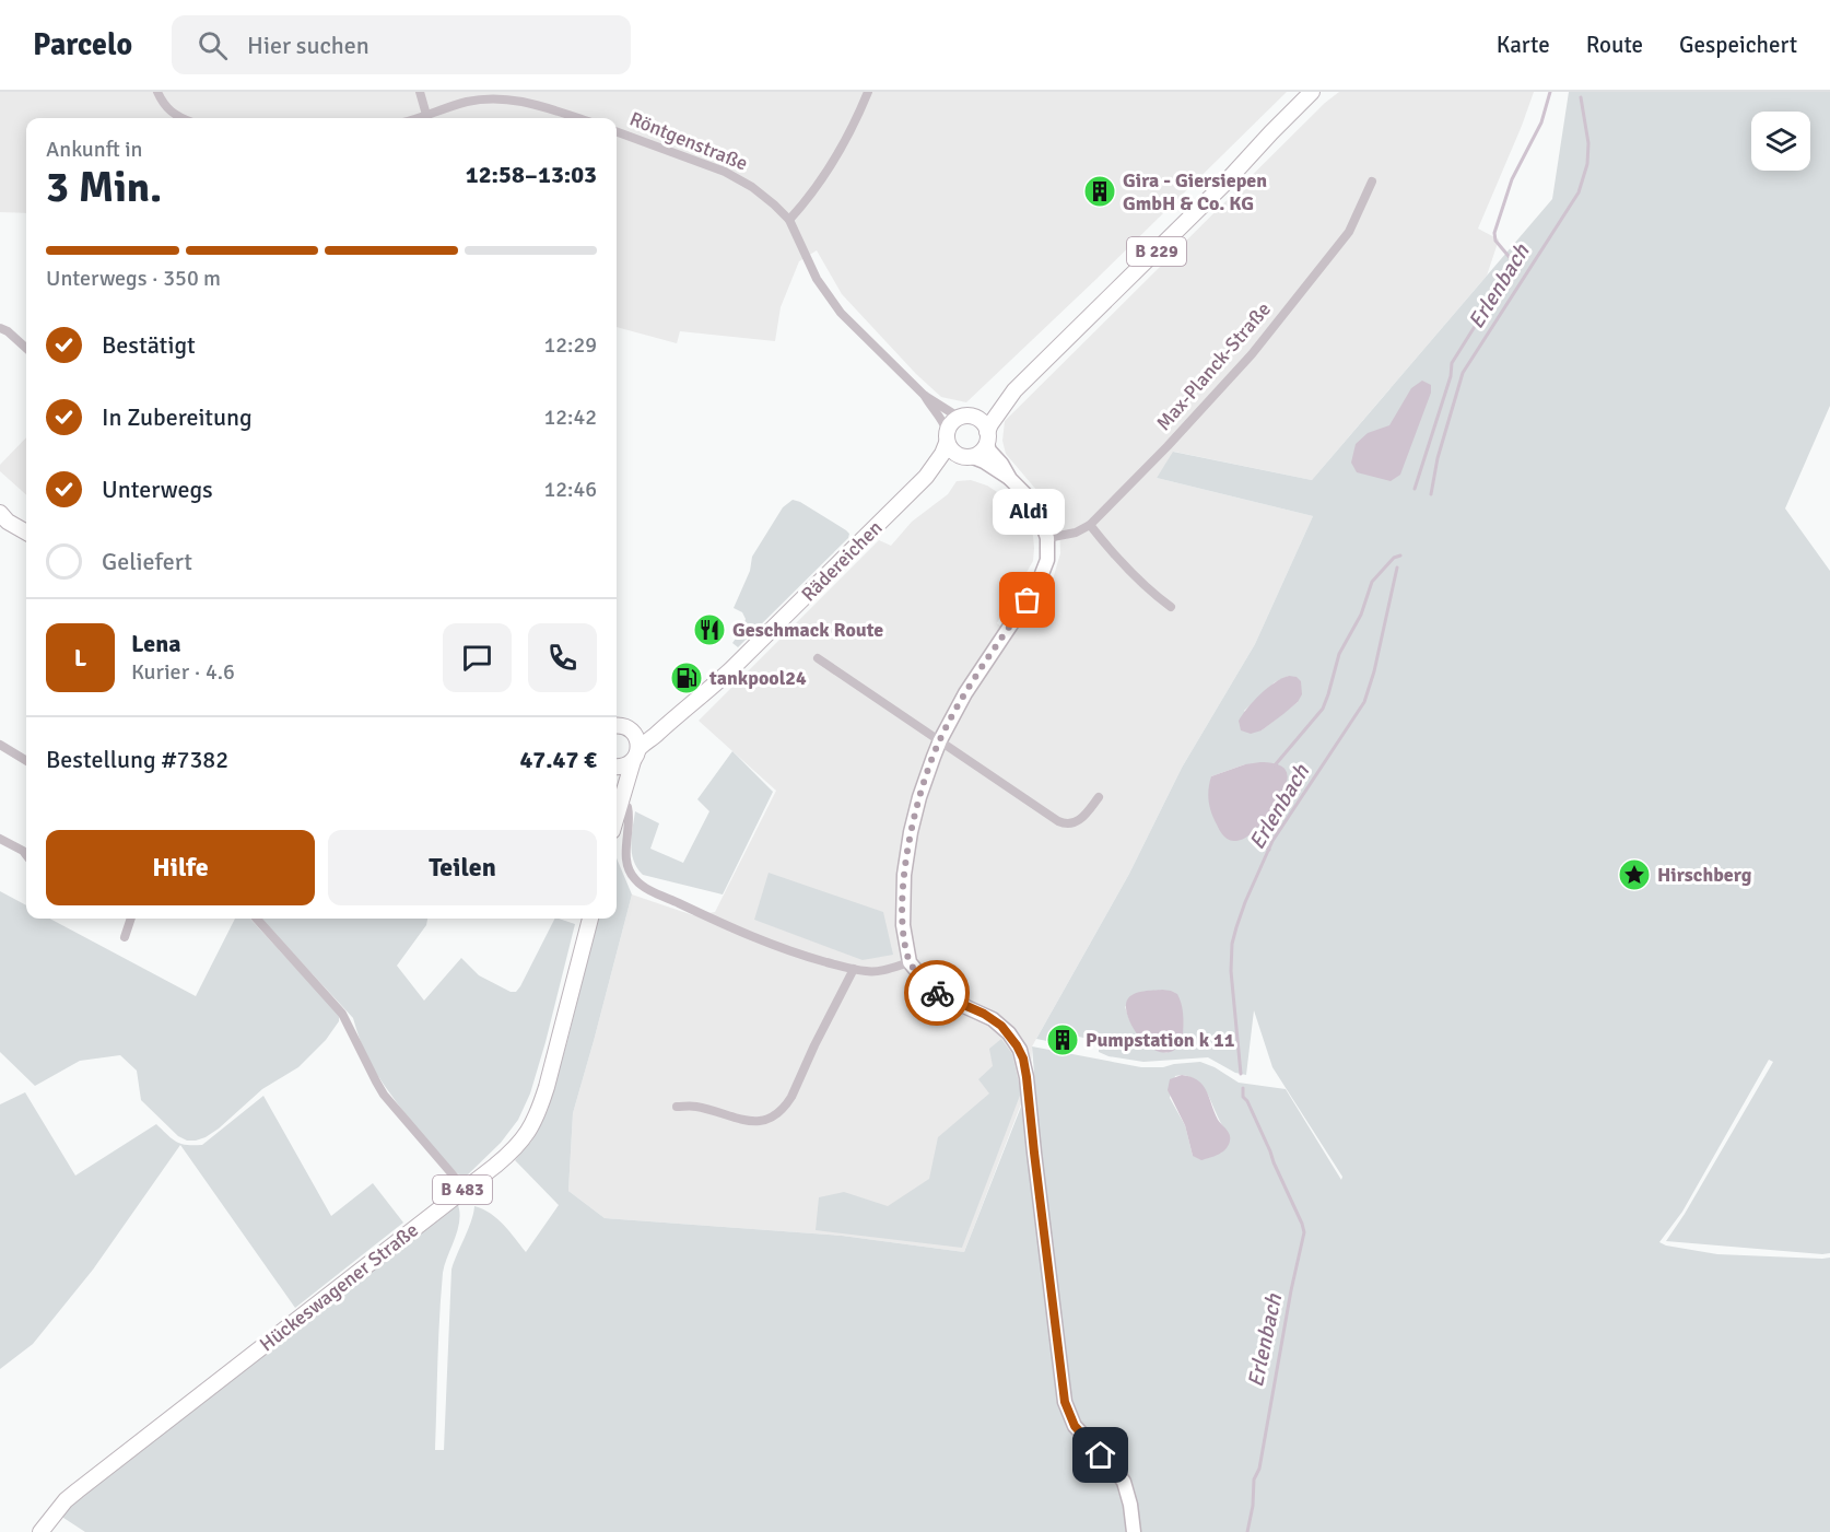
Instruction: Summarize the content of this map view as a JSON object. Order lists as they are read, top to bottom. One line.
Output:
{"streets":{"main road":["B 229","Rädereichen","B 483","Hückeswagener Straße"],"street":["Röntgenstraße","Max-Planck-Straße"]},"crossings":[["Röntgenstraße","B 229"],["Röntgenstraße","Rädereichen"],["B 229","Rädereichen"]],"water":["Erlenbach"],"places":{"building":["Gira - Giersiepen GmbH & Co. KG","Pumpstation k 11"],"other":["Aldi"],"restaurant":["Geschmack Route"],"fuel station":["tankpool24"],"place":["Hirschberg"]},"page":{"header":"Parcelo","search":"Hier suchen","nav":["Karte","Route","Gespeichert"],"heading":["3 Min.","Ankunft in","12:58–13:03"],"panel":["Lena","Kurier · 4.6","Bestellung #7382","47.47 €"],"bar":"Unterwegs · 350 m","list":[["Bestätigt","12:29"],["In Zubereitung","12:42"],["Unterwegs","12:46"],"Geliefert"],"bubble":"Aldi","round":"L","buttons":["Hilfe","Teilen"]}}
